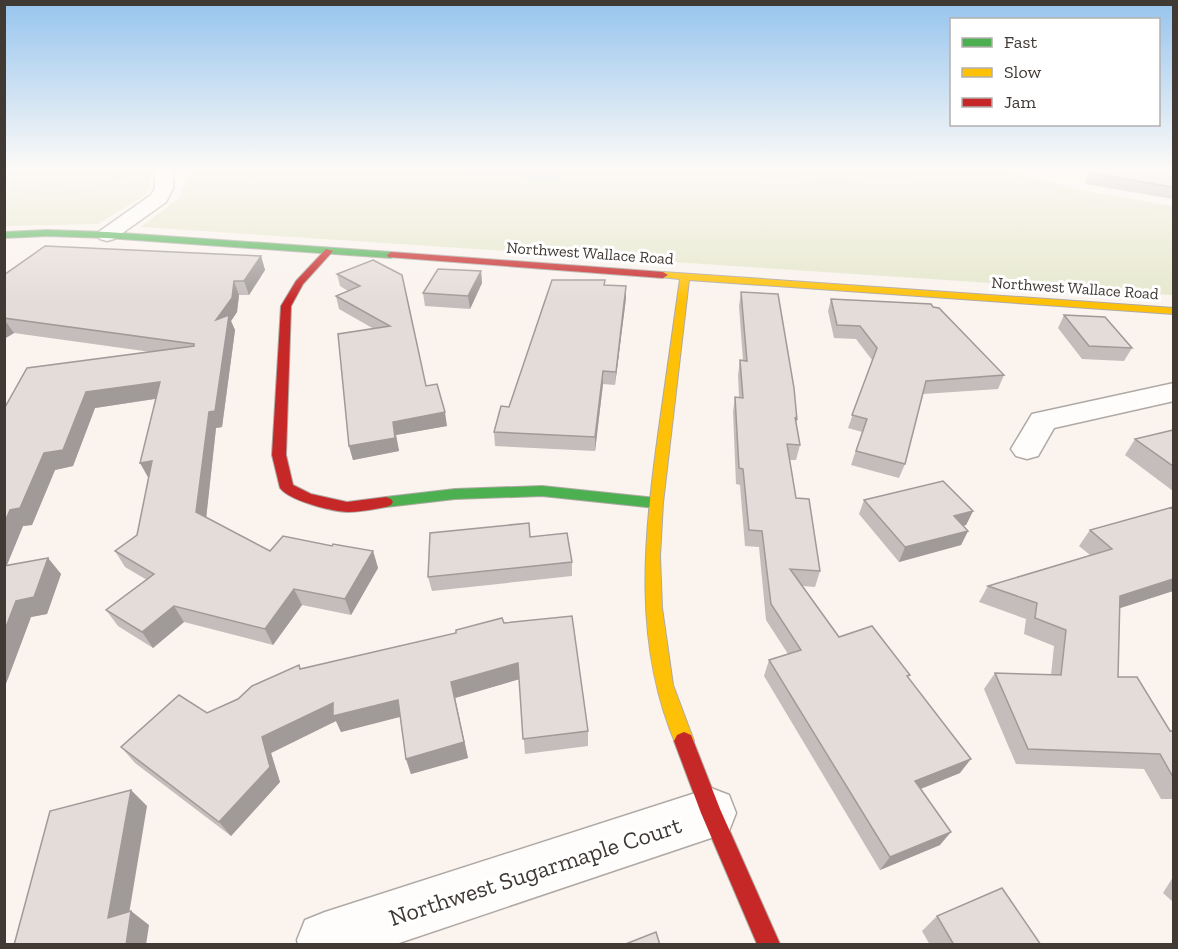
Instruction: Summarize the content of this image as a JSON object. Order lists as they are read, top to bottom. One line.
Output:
{"streets":{"street":["Northwest Wallace Road","Northwest Sugarmaple Court"]},"legend":["Fast","Slow","Jam"]}
